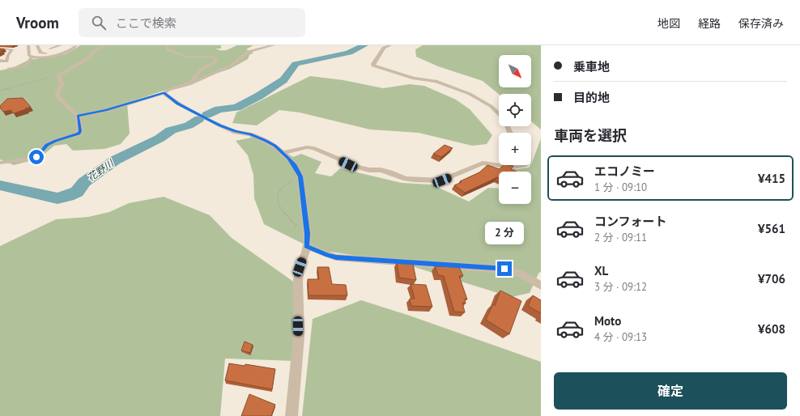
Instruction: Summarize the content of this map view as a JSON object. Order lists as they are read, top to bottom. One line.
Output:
{"water":["花野川"],"north":"bottom right","page":{"header":"Vroom","search":"ここで検索","nav":["地図","経路","保存済み"],"banner":["乗車地","目的地"],"map_buttons":["+","−"],"heading":"車両を選択","list":[{"name":"エコノミー","note":"1 分 · 09:10","value":"¥415"},{"name":"コンフォート","note":"2 分 · 09:11","value":"¥561"},{"name":"XL","note":"3 分 · 09:12","value":"¥706"},{"name":"Moto","note":"4 分 · 09:13","value":"¥608"}],"bubble":"2 分","buttons":"確定"}}
